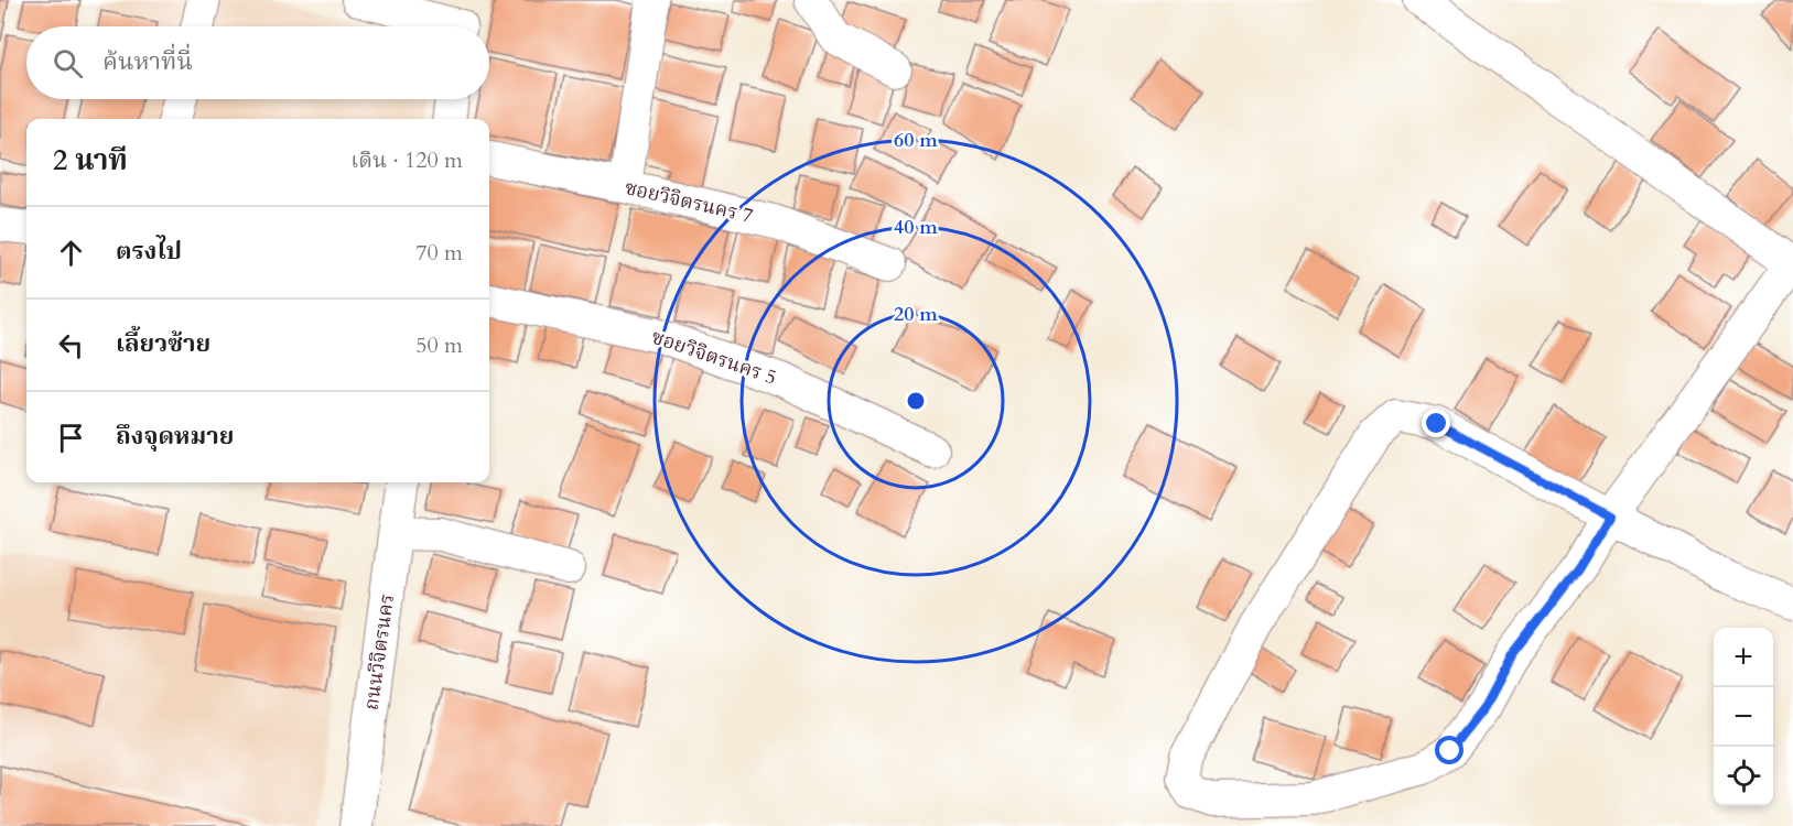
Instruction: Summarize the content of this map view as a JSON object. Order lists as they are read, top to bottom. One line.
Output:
{"streets":{"street":["ซอยวิจิตรนคร 7","ซอยวิจิตรนคร 5","ถนนวิจิตรนคร"]},"page":{"search":"ค้นหาที่นี่","heading":["2 นาที","เดิน · 120 m"],"list":[["ตรงไป","70 m"],["เลี้ยวซ้าย","50 m"],"ถึงจุดหมาย"],"map_buttons":["+","−"]},"rings":["60 m","40 m","20 m"]}
